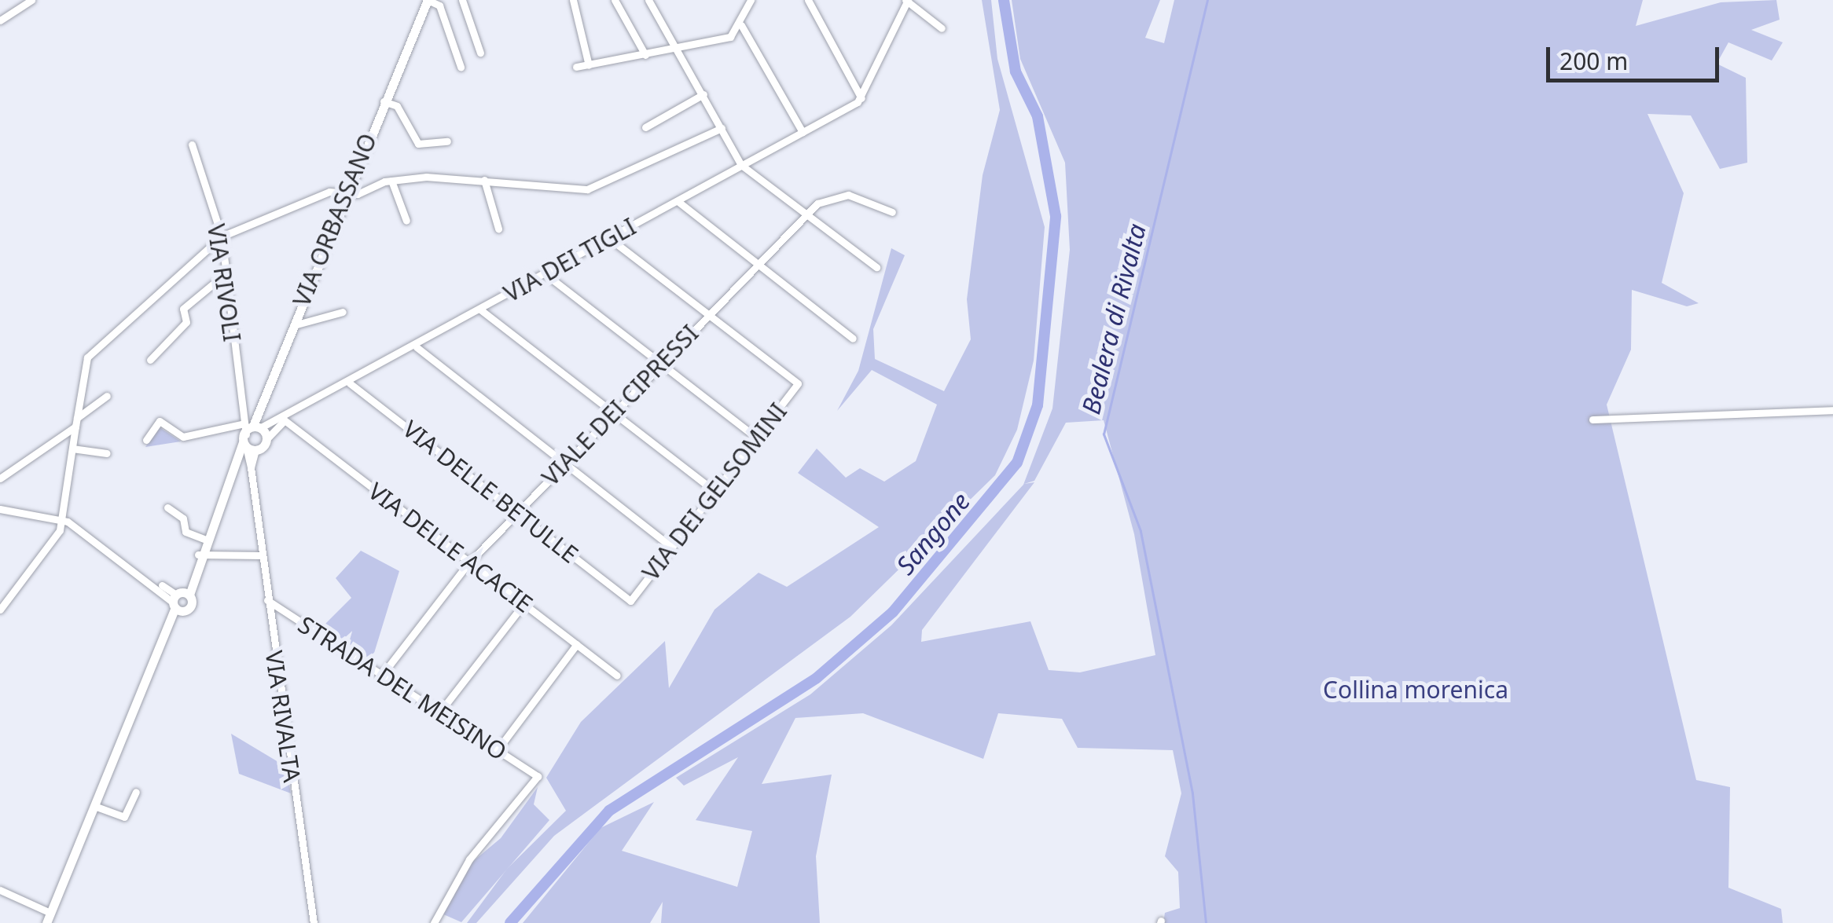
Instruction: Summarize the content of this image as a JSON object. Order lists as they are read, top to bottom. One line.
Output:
{"streets":{"main road":["VIA ORBASSANO"],"street":["VIA DEI TIGLI","VIA RIVOLI","VIALE DEI CIPRESSI","VIA DELLE BETULLE","VIA DEI GELSOMINI","VIA DELLE ACACIE","STRADA DEL MEISINO","VIA RIVALTA"]},"crossings":[["VIA ORBASSANO","VIA DEI TIGLI"],["VIA DEI TIGLI","VIA DELLE BETULLE"],["VIA DEI TIGLI","VIA DELLE ACACIE"],["VIA RIVOLI","VIA RIVALTA"],["VIALE DEI CIPRESSI","VIA DELLE BETULLE"],["VIALE DEI CIPRESSI","VIA DEI GELSOMINI"],["VIALE DEI CIPRESSI","VIA DELLE ACACIE"],["VIALE DEI CIPRESSI","STRADA DEL MEISINO"],["VIA DELLE BETULLE","VIA DEI GELSOMINI"],["STRADA DEL MEISINO","VIA RIVALTA"]],"water":["Bealera di Rivalta","Sangone"],"parks":["Collina morenica"],"scale_bar":"200 m"}
